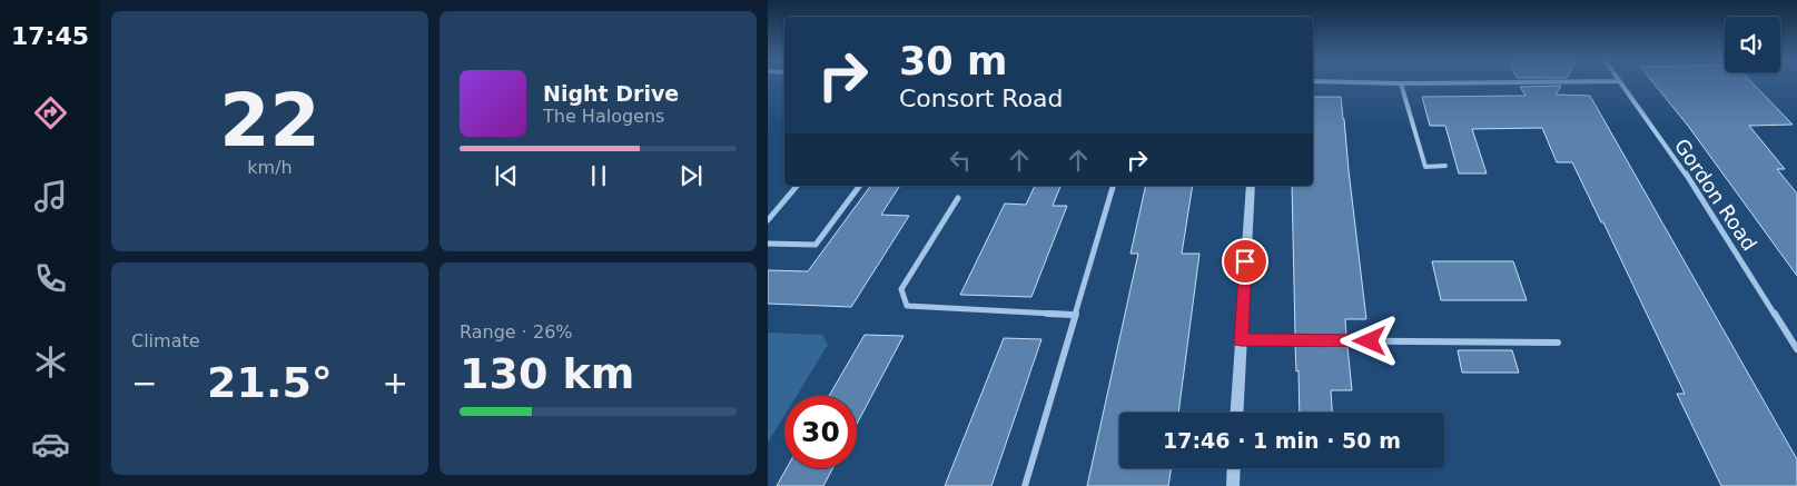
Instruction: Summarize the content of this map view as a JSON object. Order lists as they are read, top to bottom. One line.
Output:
{"streets":{"street":["Gordon Road"]},"page":{"tabs":"17:45","tile":[["22","km/h"],"Climate",["Range · 26%","130 km"]],"turn":["30 m","Consort Road"],"song":["Night Drive","The Halogens"],"heat":["−","21.5°","+"],"limit":"30","trip":"17:46 · 1 min · 50 m"}}
